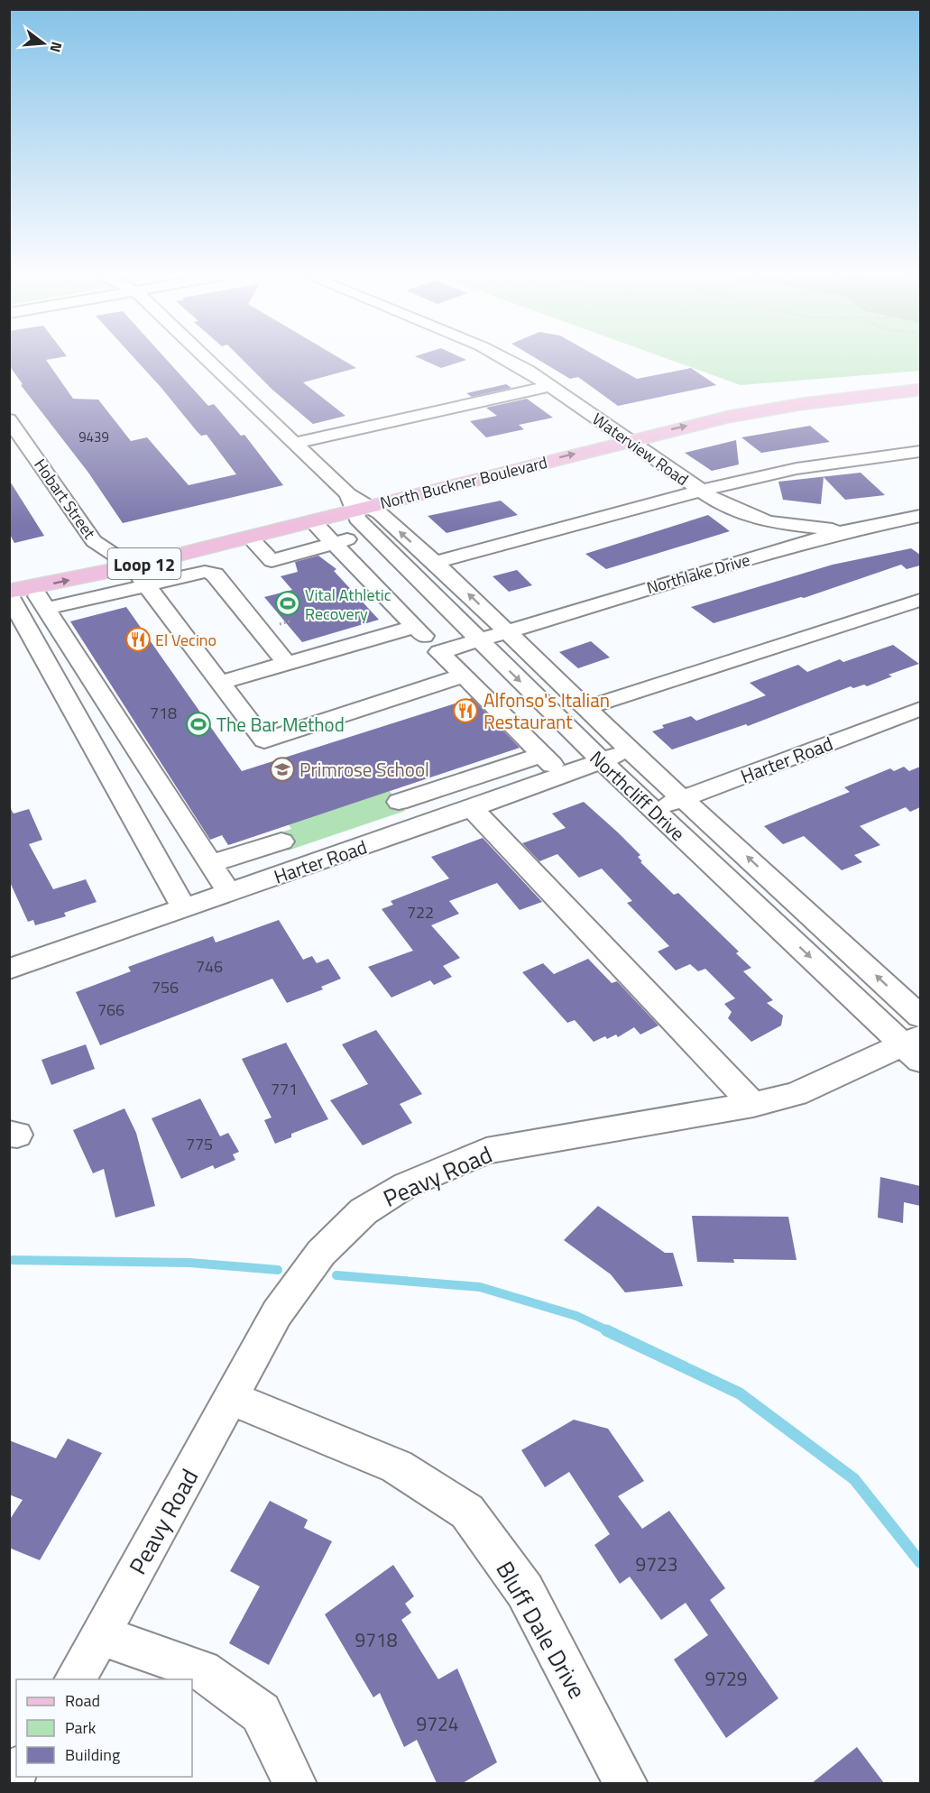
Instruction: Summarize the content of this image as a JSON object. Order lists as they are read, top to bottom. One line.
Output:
{"streets":{"main road":["North Buckner Boulevard","Loop 12"],"street":["Waterview Road","Hobart Street","Northlake Drive","Harter Road","Northcliff Drive","Peavy Road","Bluff Dale Drive"]},"crossings":[["Waterview Road","North Buckner Boulevard"],["Waterview Road","Northlake Drive"],["North Buckner Boulevard","Hobart Street"],["North Buckner Boulevard","Northcliff Drive"],["Northlake Drive","Northcliff Drive"],["Harter Road","Northcliff Drive"],["Northcliff Drive","Peavy Road"],["Peavy Road","Bluff Dale Drive"]],"places":{"sports":["Vital Athletic Recovery","The Bar Method"],"restaurant":["El Vecino","Alfonso's Italian Restaurant"],"school or university":["Primrose School"]},"house_numbers":["9439","718","722","746","756","766","771","775","9723","9718","9729","9724"],"legend":["Road","Park","Building"],"north":"right"}
